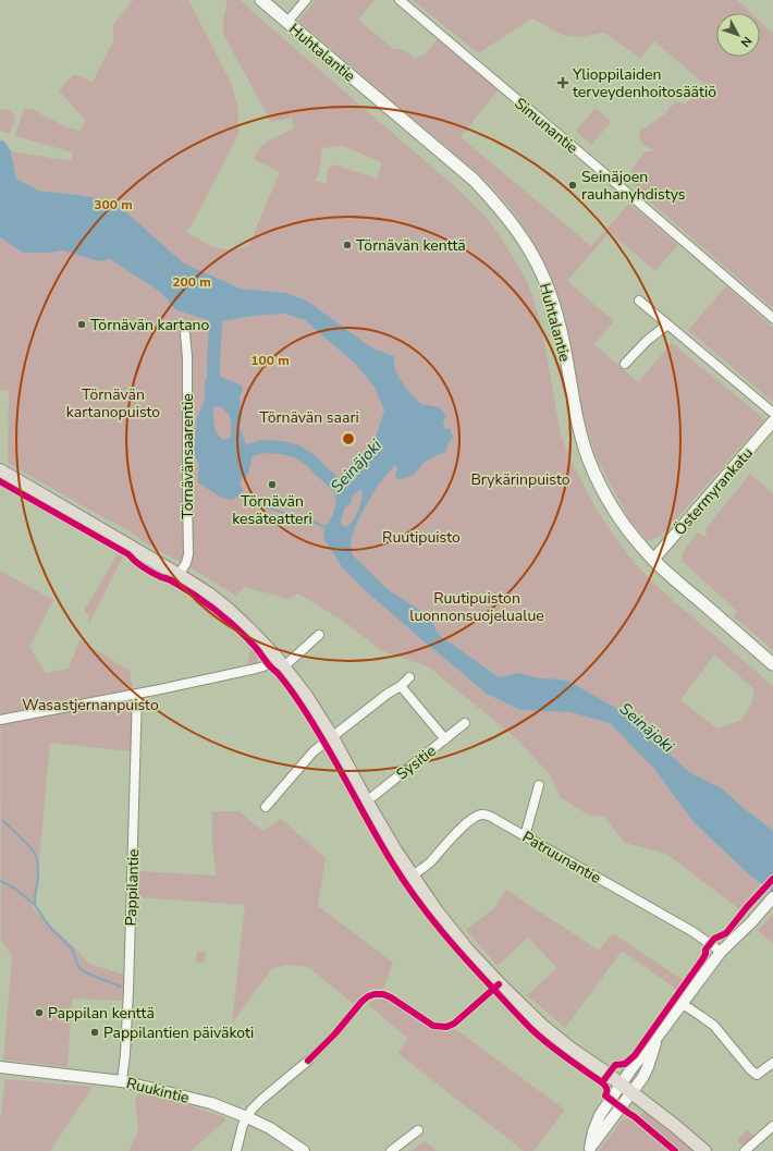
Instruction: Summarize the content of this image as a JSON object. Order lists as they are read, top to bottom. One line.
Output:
{"streets":{"main road":["Huhtalantie"],"street":["Simunantie","Törnävänsaarentie","Östermyrankatu","Sysitie","Patruunantie","Pappilantie","Ruukintie"]},"crossings":[["Huhtalantie","Östermyrankatu"],["Pappilantie","Ruukintie"]],"water":["Seinäjoki"],"parks":["Törnävän kartanopuisto","Törnävän saari","Brykärinpuisto","Ruutipuisto","Ruutipuiston luonnonsuojelualue","Wasastjernanpuisto"],"places":{"health":["Ylioppilaiden terveydenhoitosäätiö"],"other":["Seinäjoen rauhanyhdistys","Törnävän kenttä","Törnävän kartano","Törnävän kesäteatteri","Pappilan kenttä","Pappilantien päiväkoti"]},"north":"bottom right","rings":["300 m","200 m","100 m"]}
